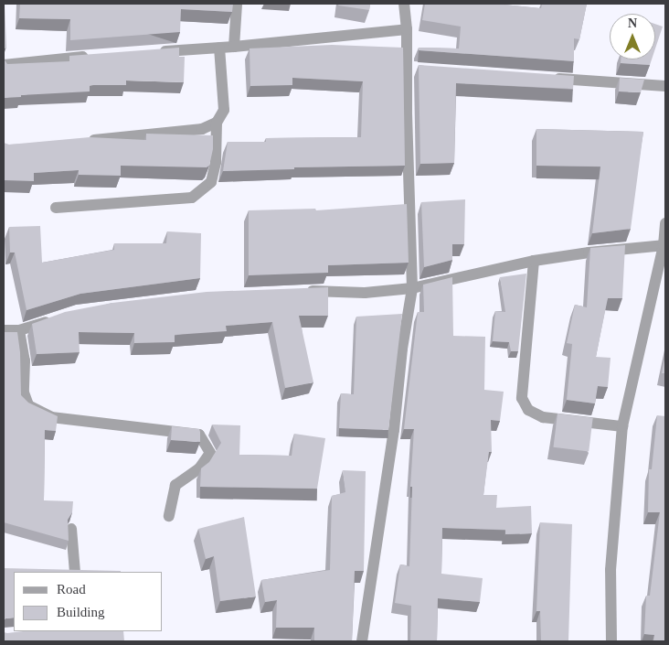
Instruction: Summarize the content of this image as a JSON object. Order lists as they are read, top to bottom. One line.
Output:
{"legend":["Road","Building"],"north":"top"}
